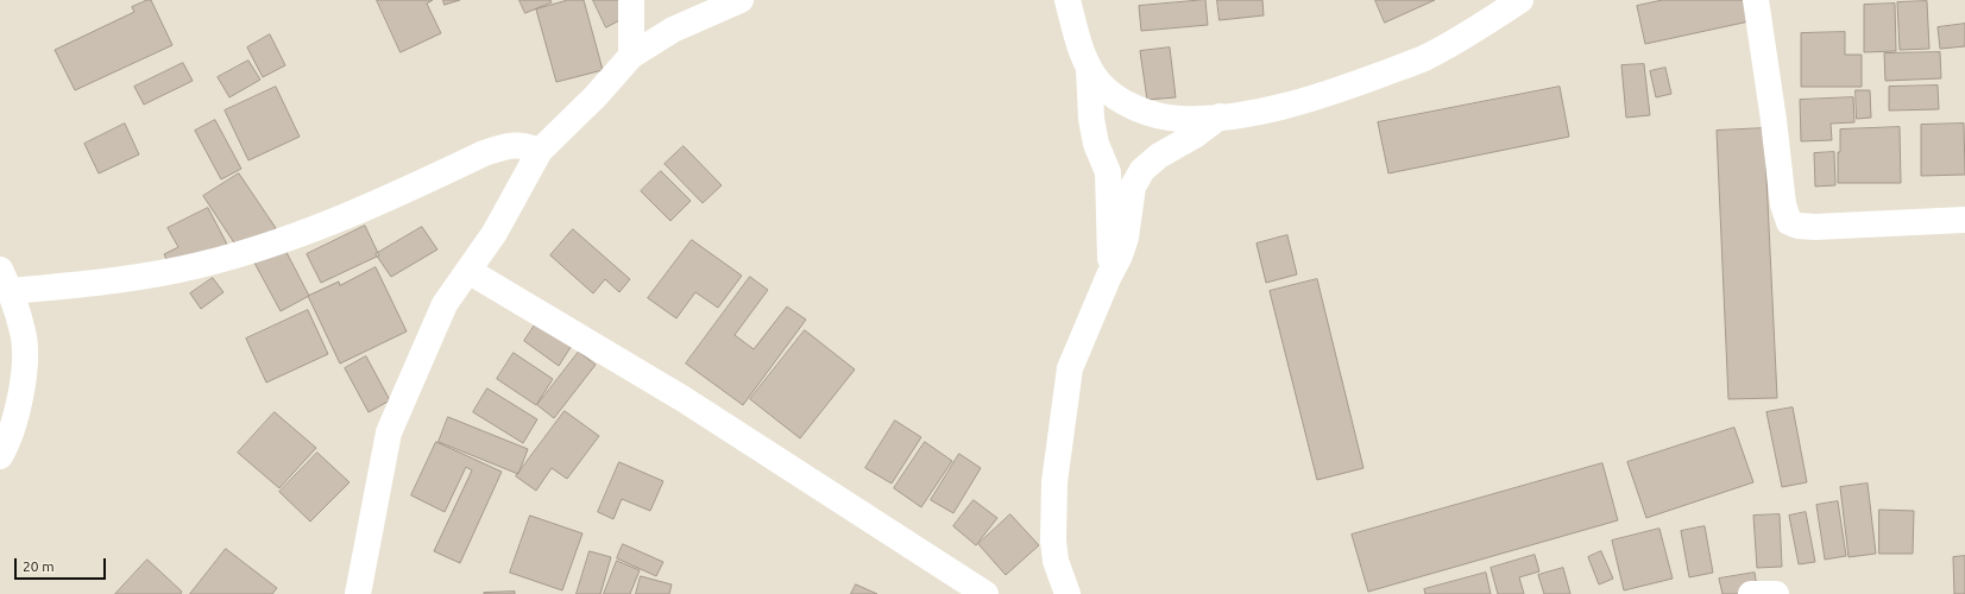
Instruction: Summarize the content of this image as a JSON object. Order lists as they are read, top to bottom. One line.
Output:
{"scale_bar":"20 m"}
